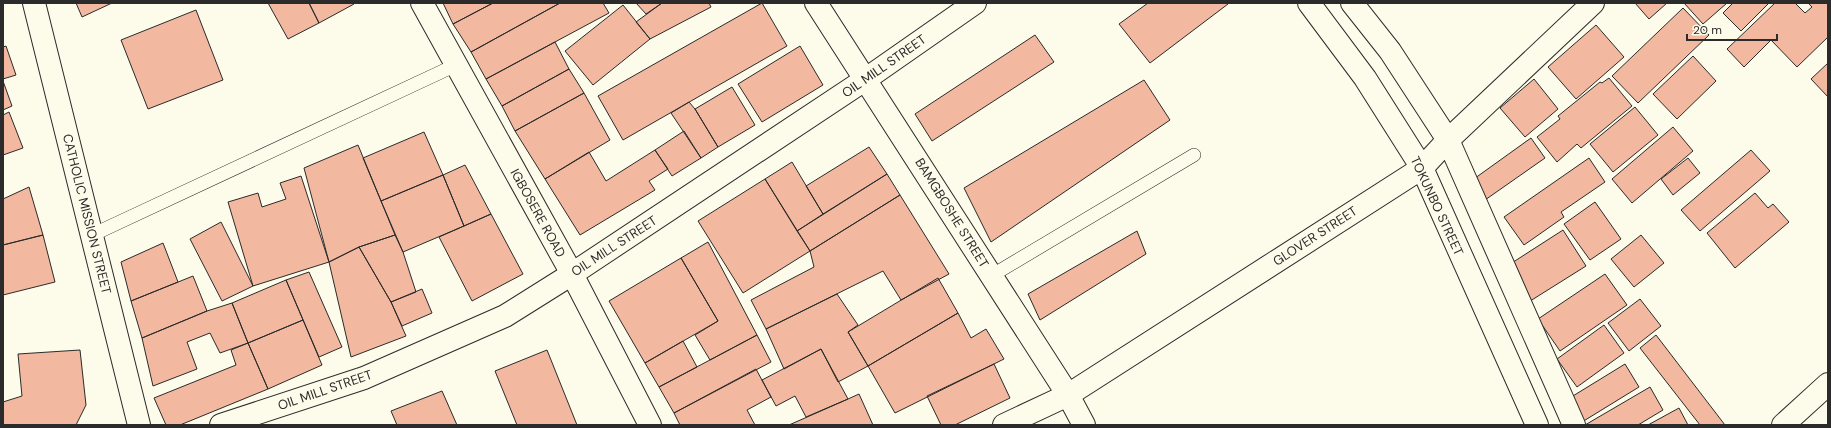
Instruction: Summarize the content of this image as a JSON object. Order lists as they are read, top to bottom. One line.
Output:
{"streets":{"street":["OIL MILL STREET","TOKUNBO STREET","IGBOSERE ROAD","BAMGBOSHE STREET","CATHOLIC MISSION STREET","GLOVER STREET"]},"crossings":[["OIL MILL STREET","IGBOSERE ROAD"],["OIL MILL STREET","BAMGBOSHE STREET"],["TOKUNBO STREET","GLOVER STREET"],["BAMGBOSHE STREET","GLOVER STREET"]],"scale_bar":"20 m"}
